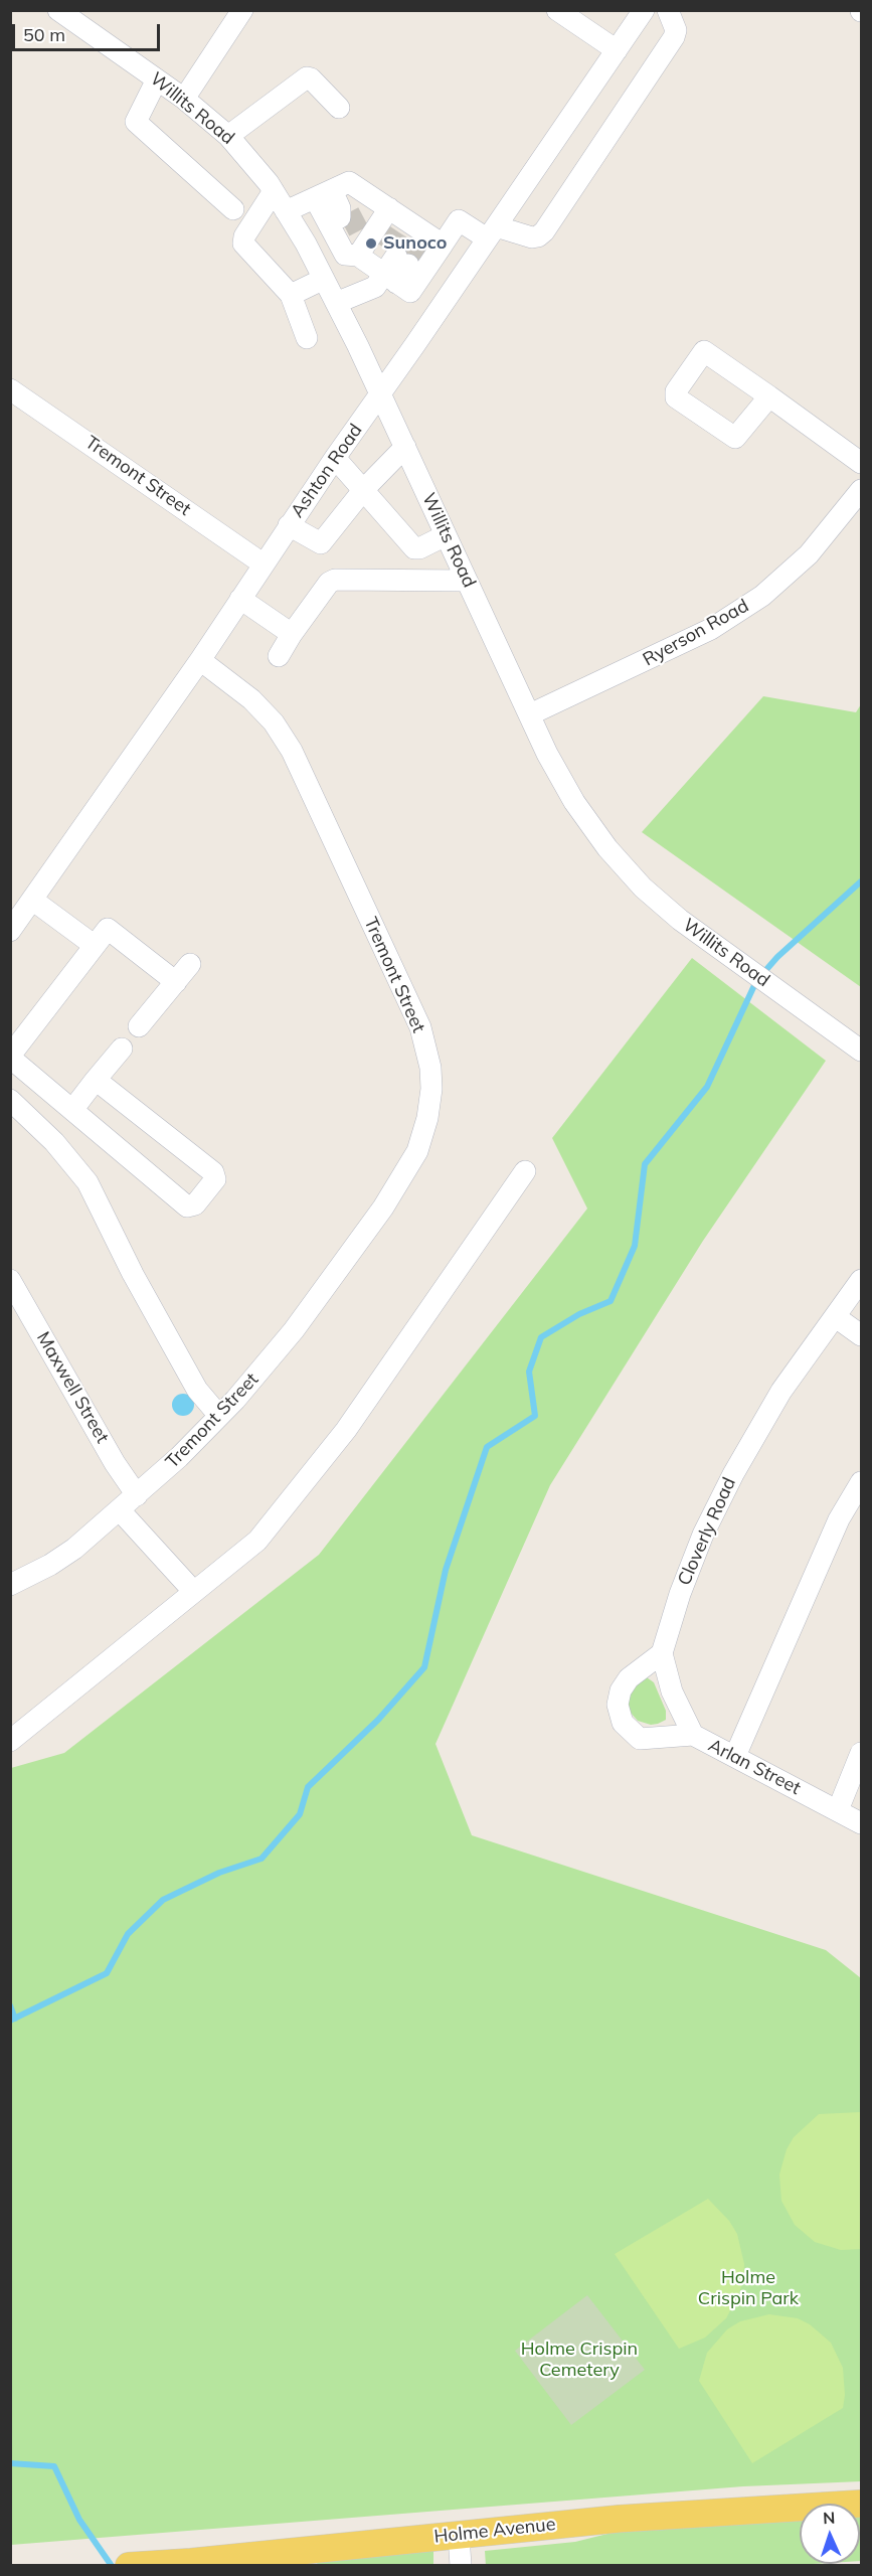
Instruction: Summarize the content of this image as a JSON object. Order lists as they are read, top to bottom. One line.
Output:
{"streets":{"main road":["Holme Avenue"],"street":["Willits Road","Ashton Road","Tremont Street","Ryerson Road","Maxwell Street","Cloverly Road","Arlan Street"]},"crossings":[["Willits Road","Ashton Road"],["Willits Road","Ryerson Road"],["Ashton Road","Tremont Street"],["Tremont Street","Maxwell Street"],["Cloverly Road","Arlan Street"]],"parks":["Holme Crispin Park","Holme Crispin Cemetery"],"places":["Sunoco"],"scale_bar":"50 m","north":"top"}
